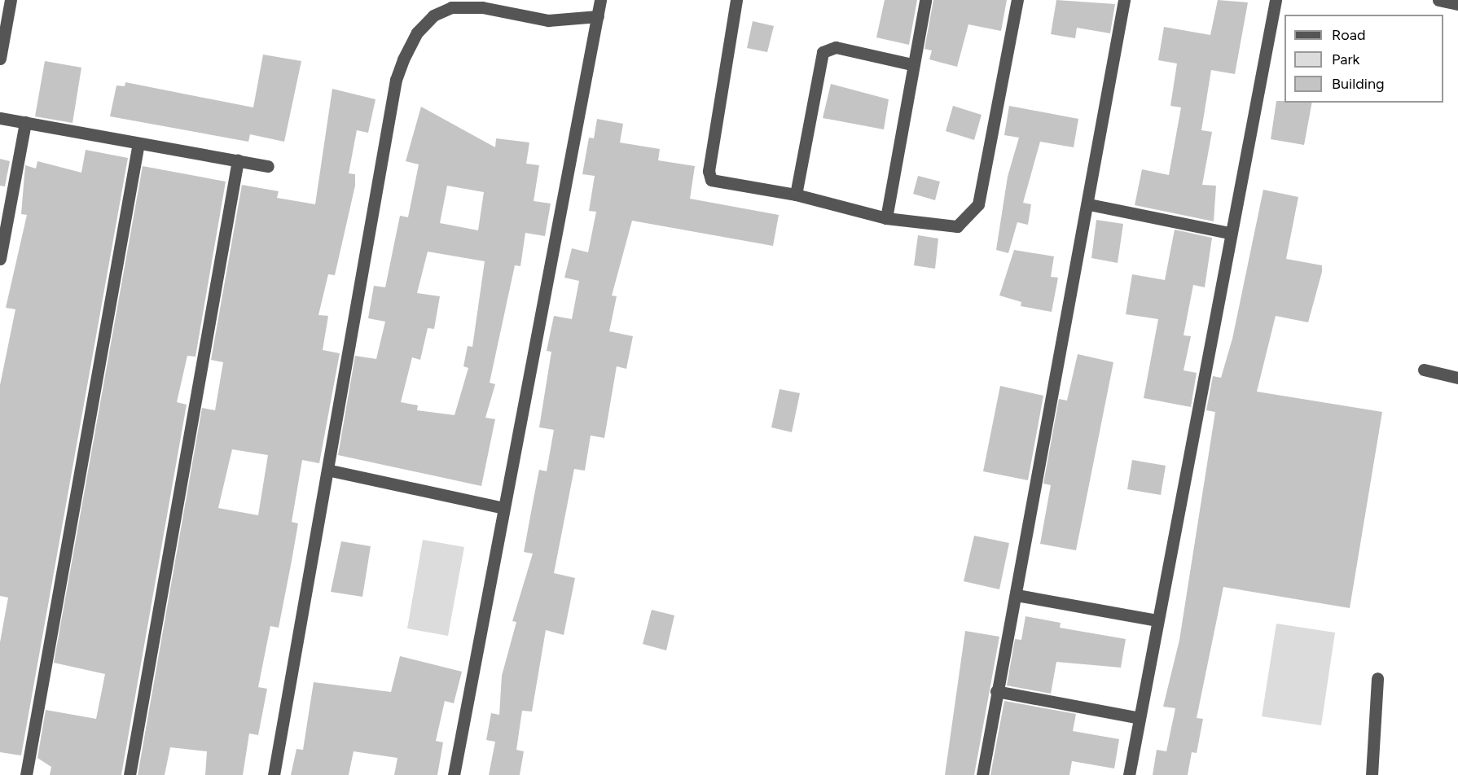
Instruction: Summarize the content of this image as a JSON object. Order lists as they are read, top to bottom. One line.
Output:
{"legend":["Road","Park","Building"]}
